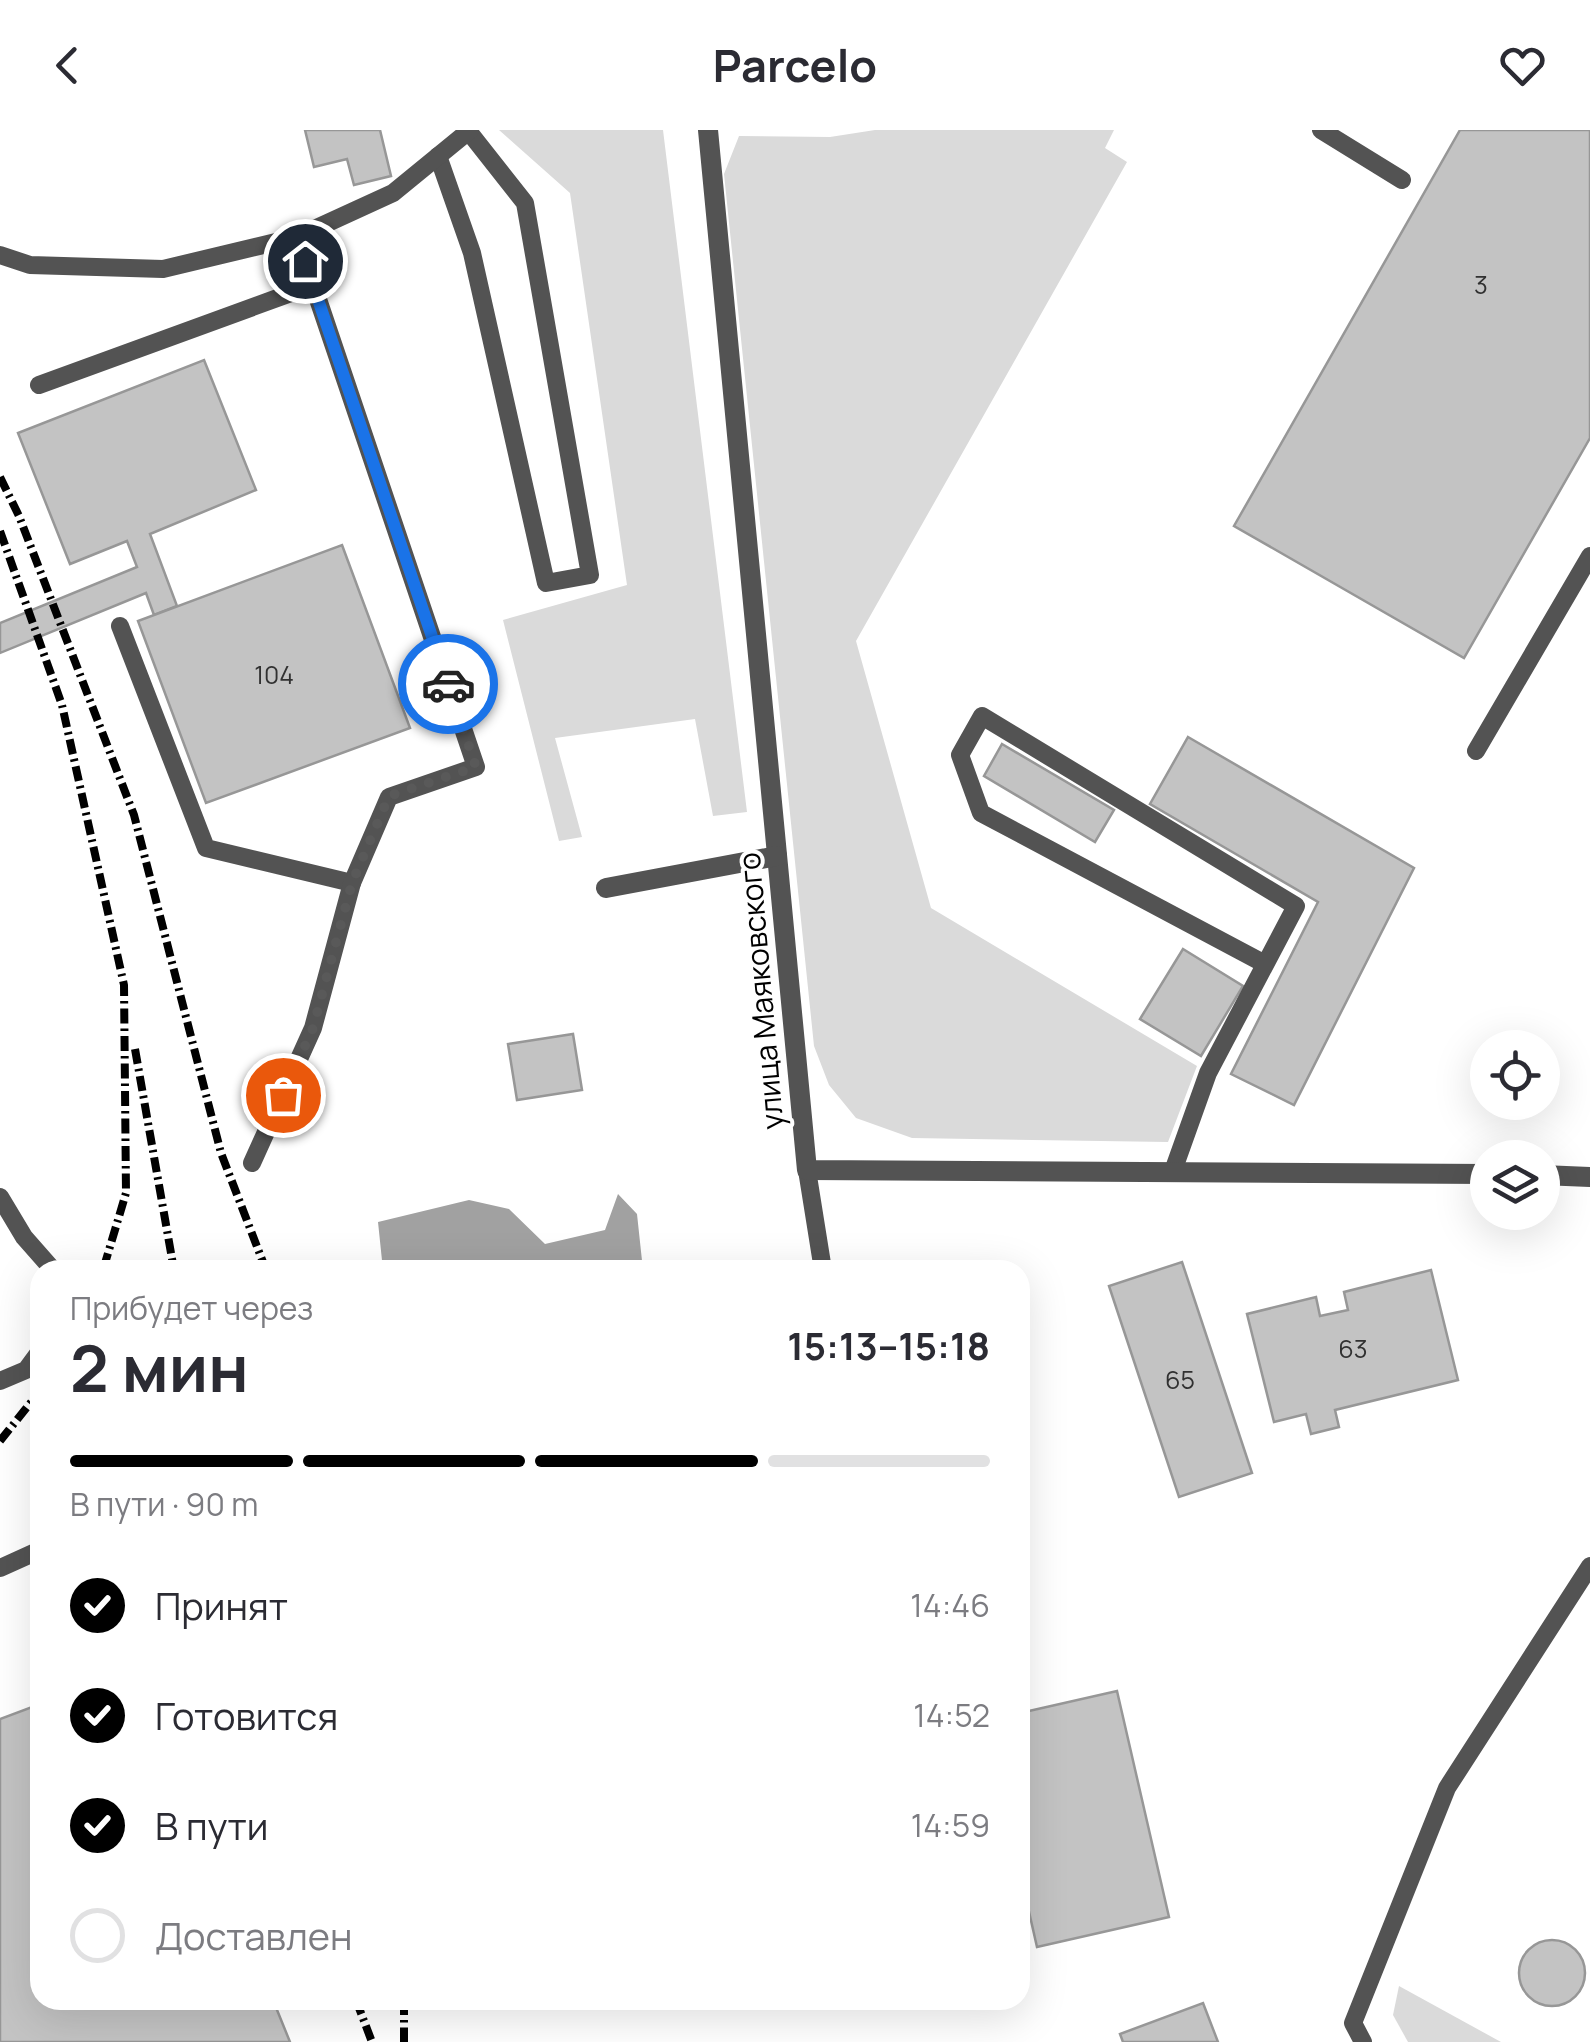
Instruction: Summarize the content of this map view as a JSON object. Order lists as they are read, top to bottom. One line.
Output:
{"streets":{"street":["улица Маяковского"]},"house_numbers":["3","104","63","65"],"page":{"header":"Parcelo","heading":["2 мин","Прибудет через","15:13–15:18"],"bar":"В пути · 90 m","list":[["Принят","14:46"],["Готовится","14:52"],["В пути","14:59"],"Доставлен"]}}
